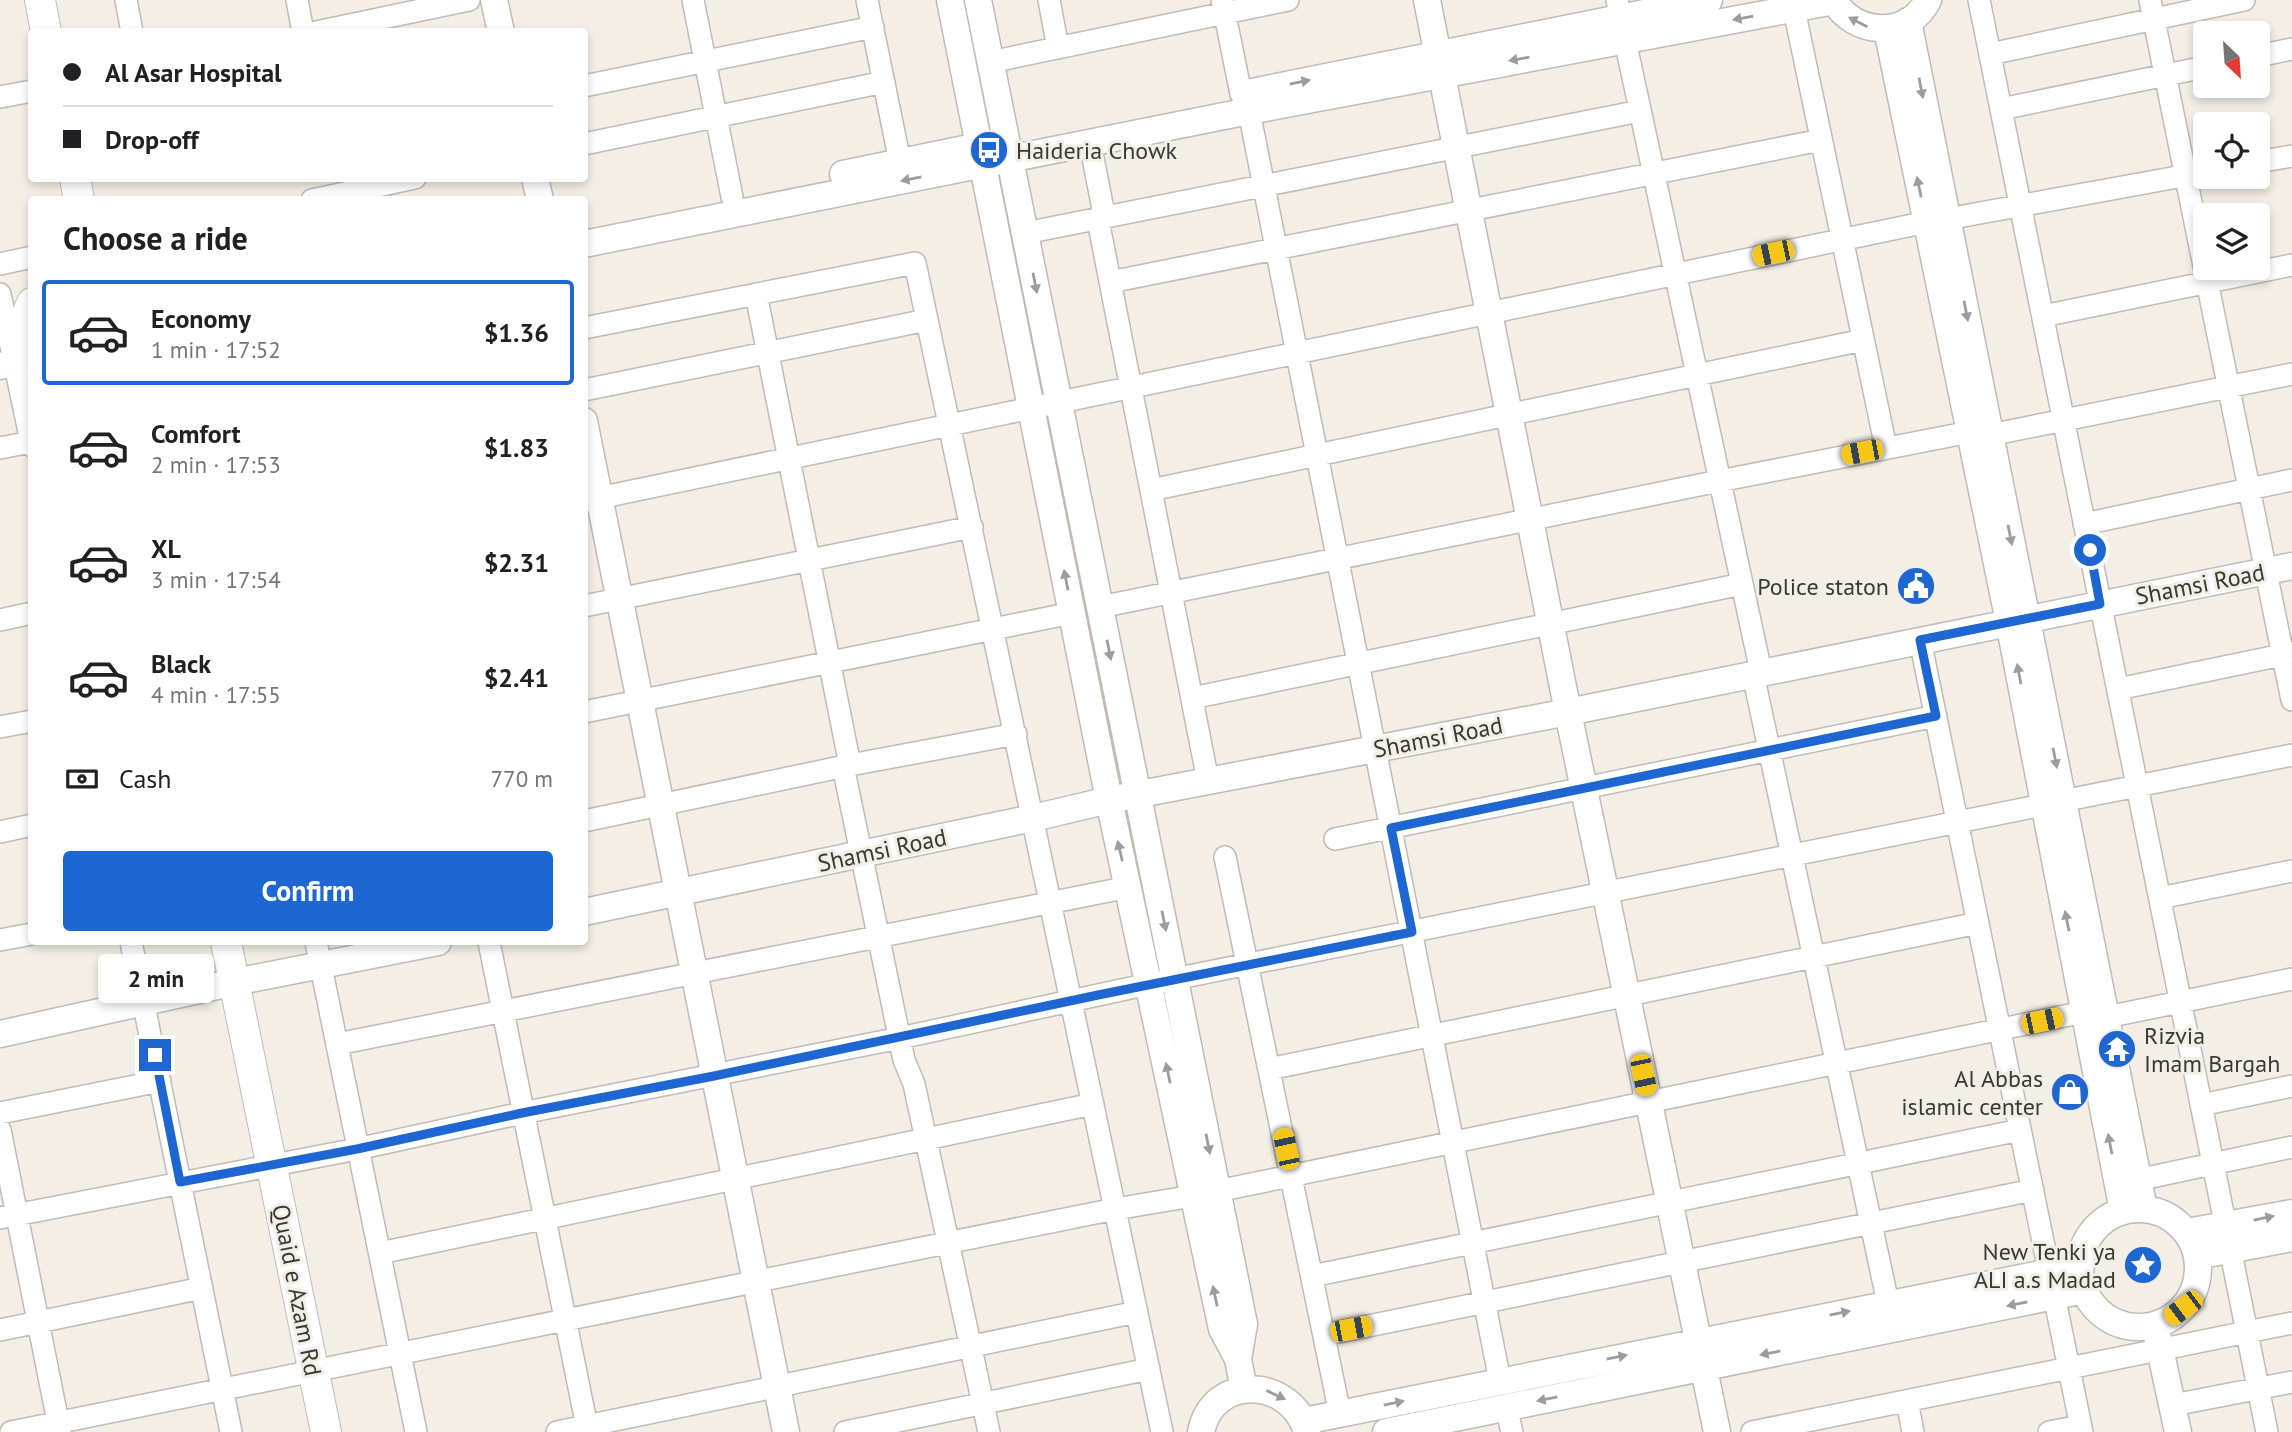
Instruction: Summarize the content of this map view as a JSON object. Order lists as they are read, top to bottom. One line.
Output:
{"streets":{"main road":["Quaid e Azam Rd"],"street":["Shamsi Road"]},"places":{"bus stop":["Haideria Chowk"],"public building":["Police staton"],"temple":["Rizvia Imam Bargah"],"shop":["Al Abbas islamic center"],"place":["New Tenki ya ALI a.s Madad"]},"north":"bottom right","page":{"banner":["Al Asar Hospital","Drop-off"],"heading":"Choose a ride","list":[{"name":"Economy","note":"1 min · 17:52","value":"$1.36"},{"name":"Comfort","note":"2 min · 17:53","value":"$1.83"},{"name":"XL","note":"3 min · 17:54","value":"$2.31"},{"name":"Black","note":"4 min · 17:55","value":"$2.41"}],"pay":["Cash","770 m"],"buttons":"Confirm","bubble":"2 min"}}
